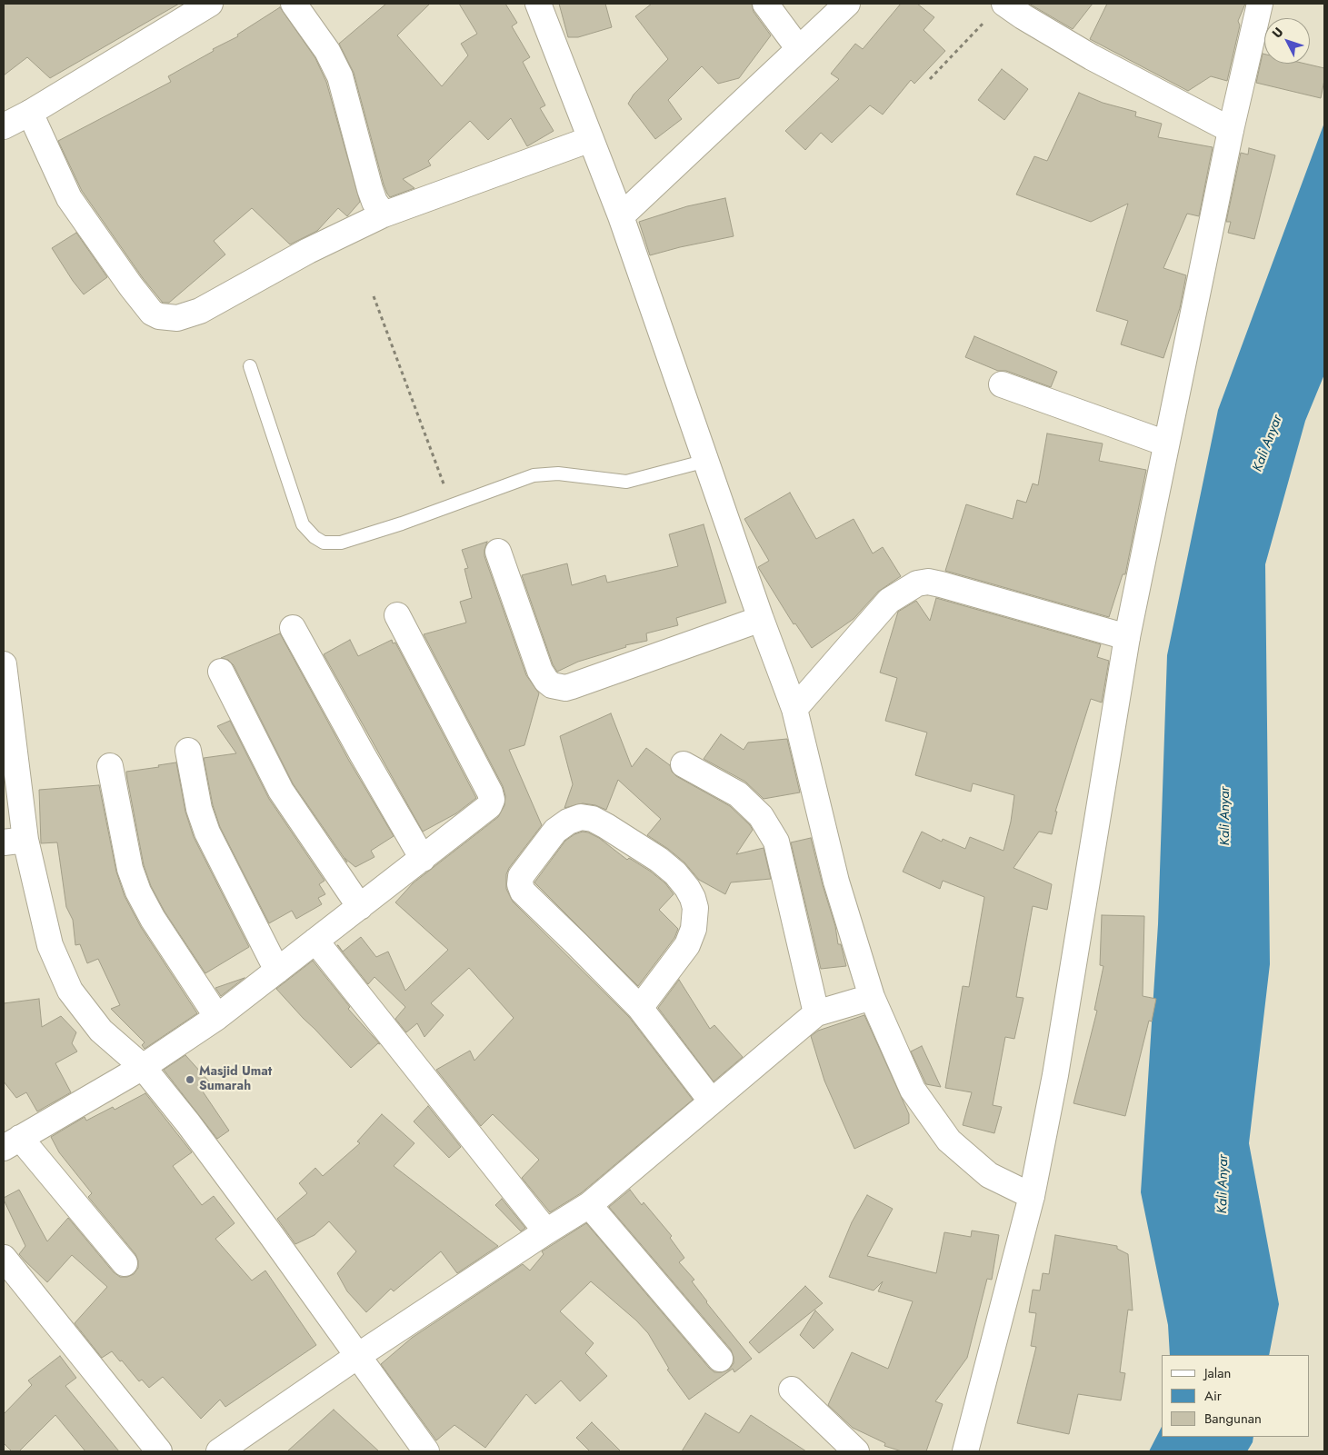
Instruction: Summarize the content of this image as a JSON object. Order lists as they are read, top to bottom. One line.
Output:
{"water":["Kali Anyar"],"places":["Masjid Umat Sumarah"],"legend":["Jalan","Air","Bangunan"],"north":"top left"}
